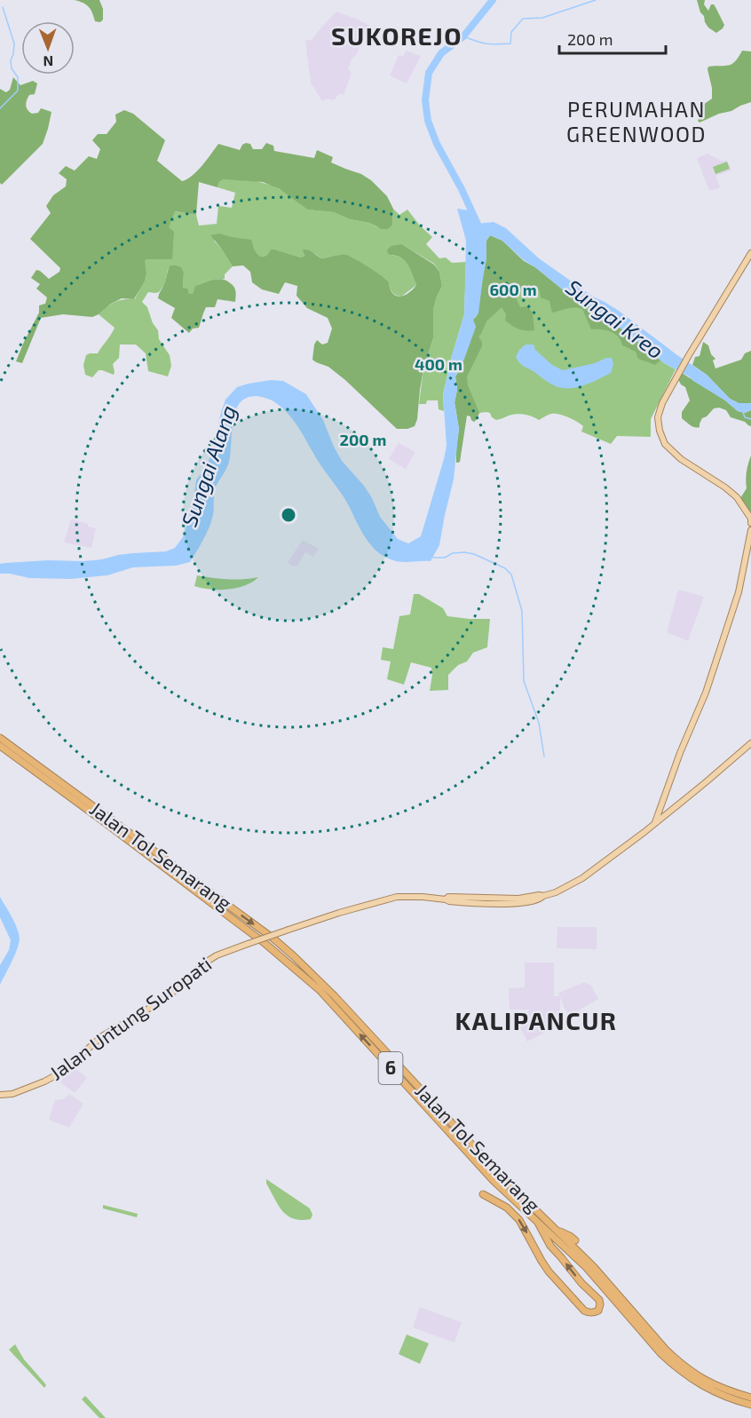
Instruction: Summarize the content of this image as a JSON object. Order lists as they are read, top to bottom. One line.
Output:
{"streets":{"highway":["Jalan Tol Semarang","6"],"main road":["Jalan Untung Suropati"]},"districts":["SUKOREJO","PERUMAHAN GREENWOOD","KALIPANCUR"],"water":["Sungai Kreo","Sungai Alang"],"scale_bar":"200 m","north":"bottom","rings":["600 m","400 m","200 m"]}
